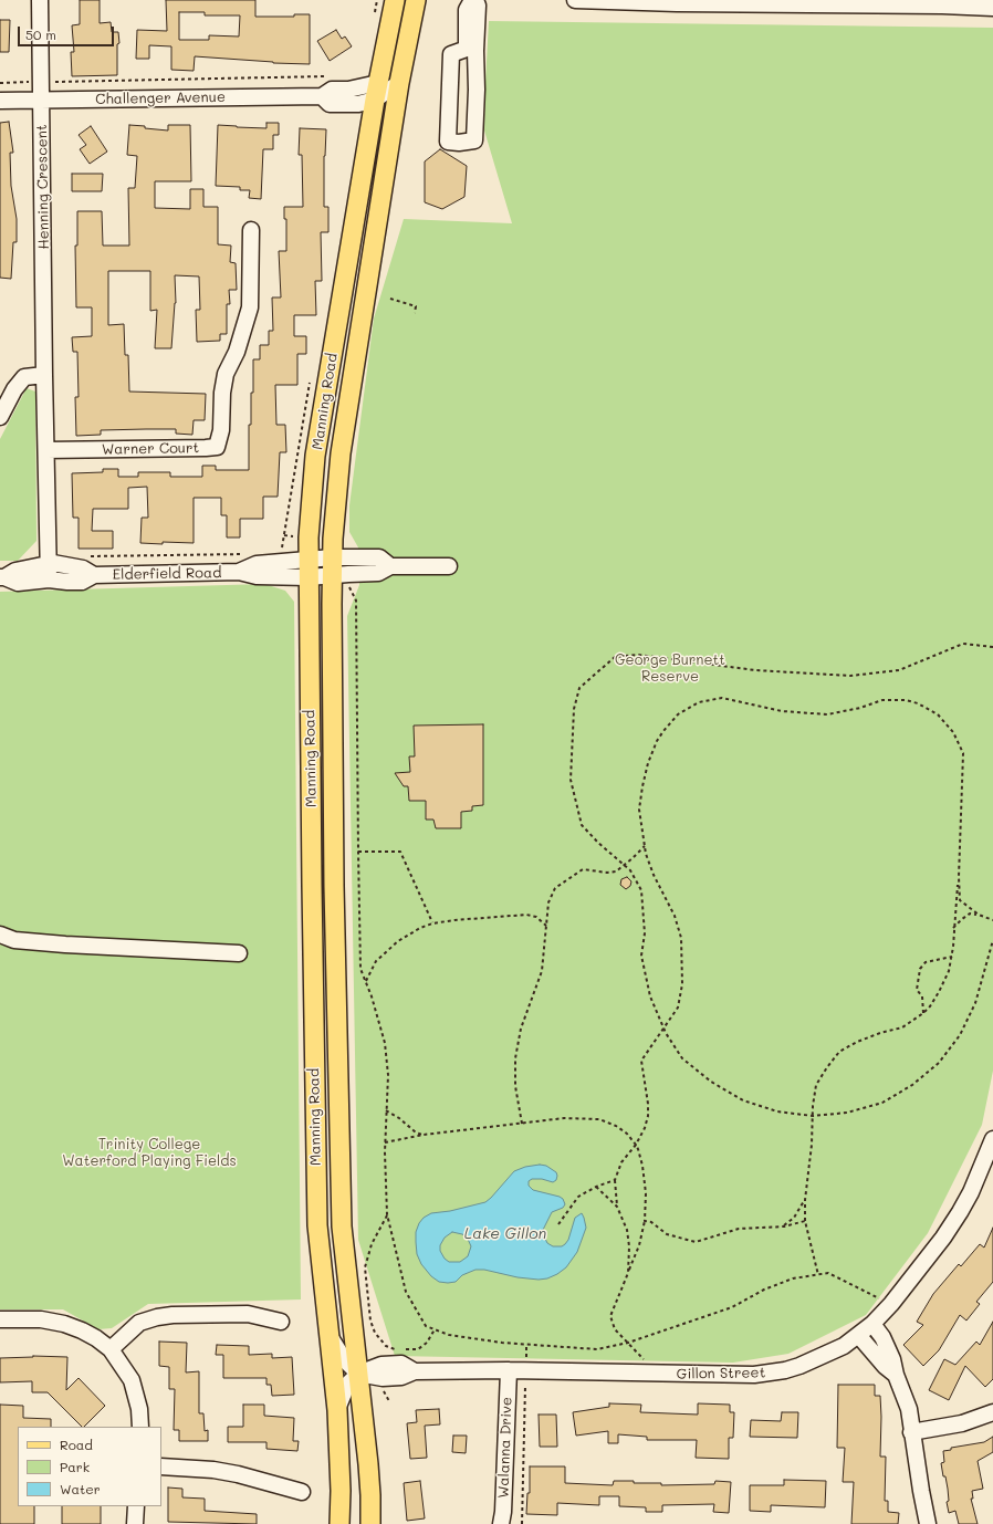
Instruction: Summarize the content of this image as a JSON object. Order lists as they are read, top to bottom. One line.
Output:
{"streets":{"main road":["Manning Road"],"street":["Challenger Avenue","Henning Crescent","Warner Court","Elderfield Road","Gillon Street","Walanna Drive"]},"crossings":[["Challenger Avenue","Henning Crescent"],["Challenger Avenue","Manning Road"],["Henning Crescent","Warner Court"],["Henning Crescent","Elderfield Road"],["Manning Road","Elderfield Road"],["Manning Road","Gillon Street"],["Gillon Street","Walanna Drive"]],"water":["Lake Gillon"],"parks":["George Burnett Reserve","Trinity College Waterford Playing Fields"],"legend":["Road","Park","Water"],"scale_bar":"50 m"}
